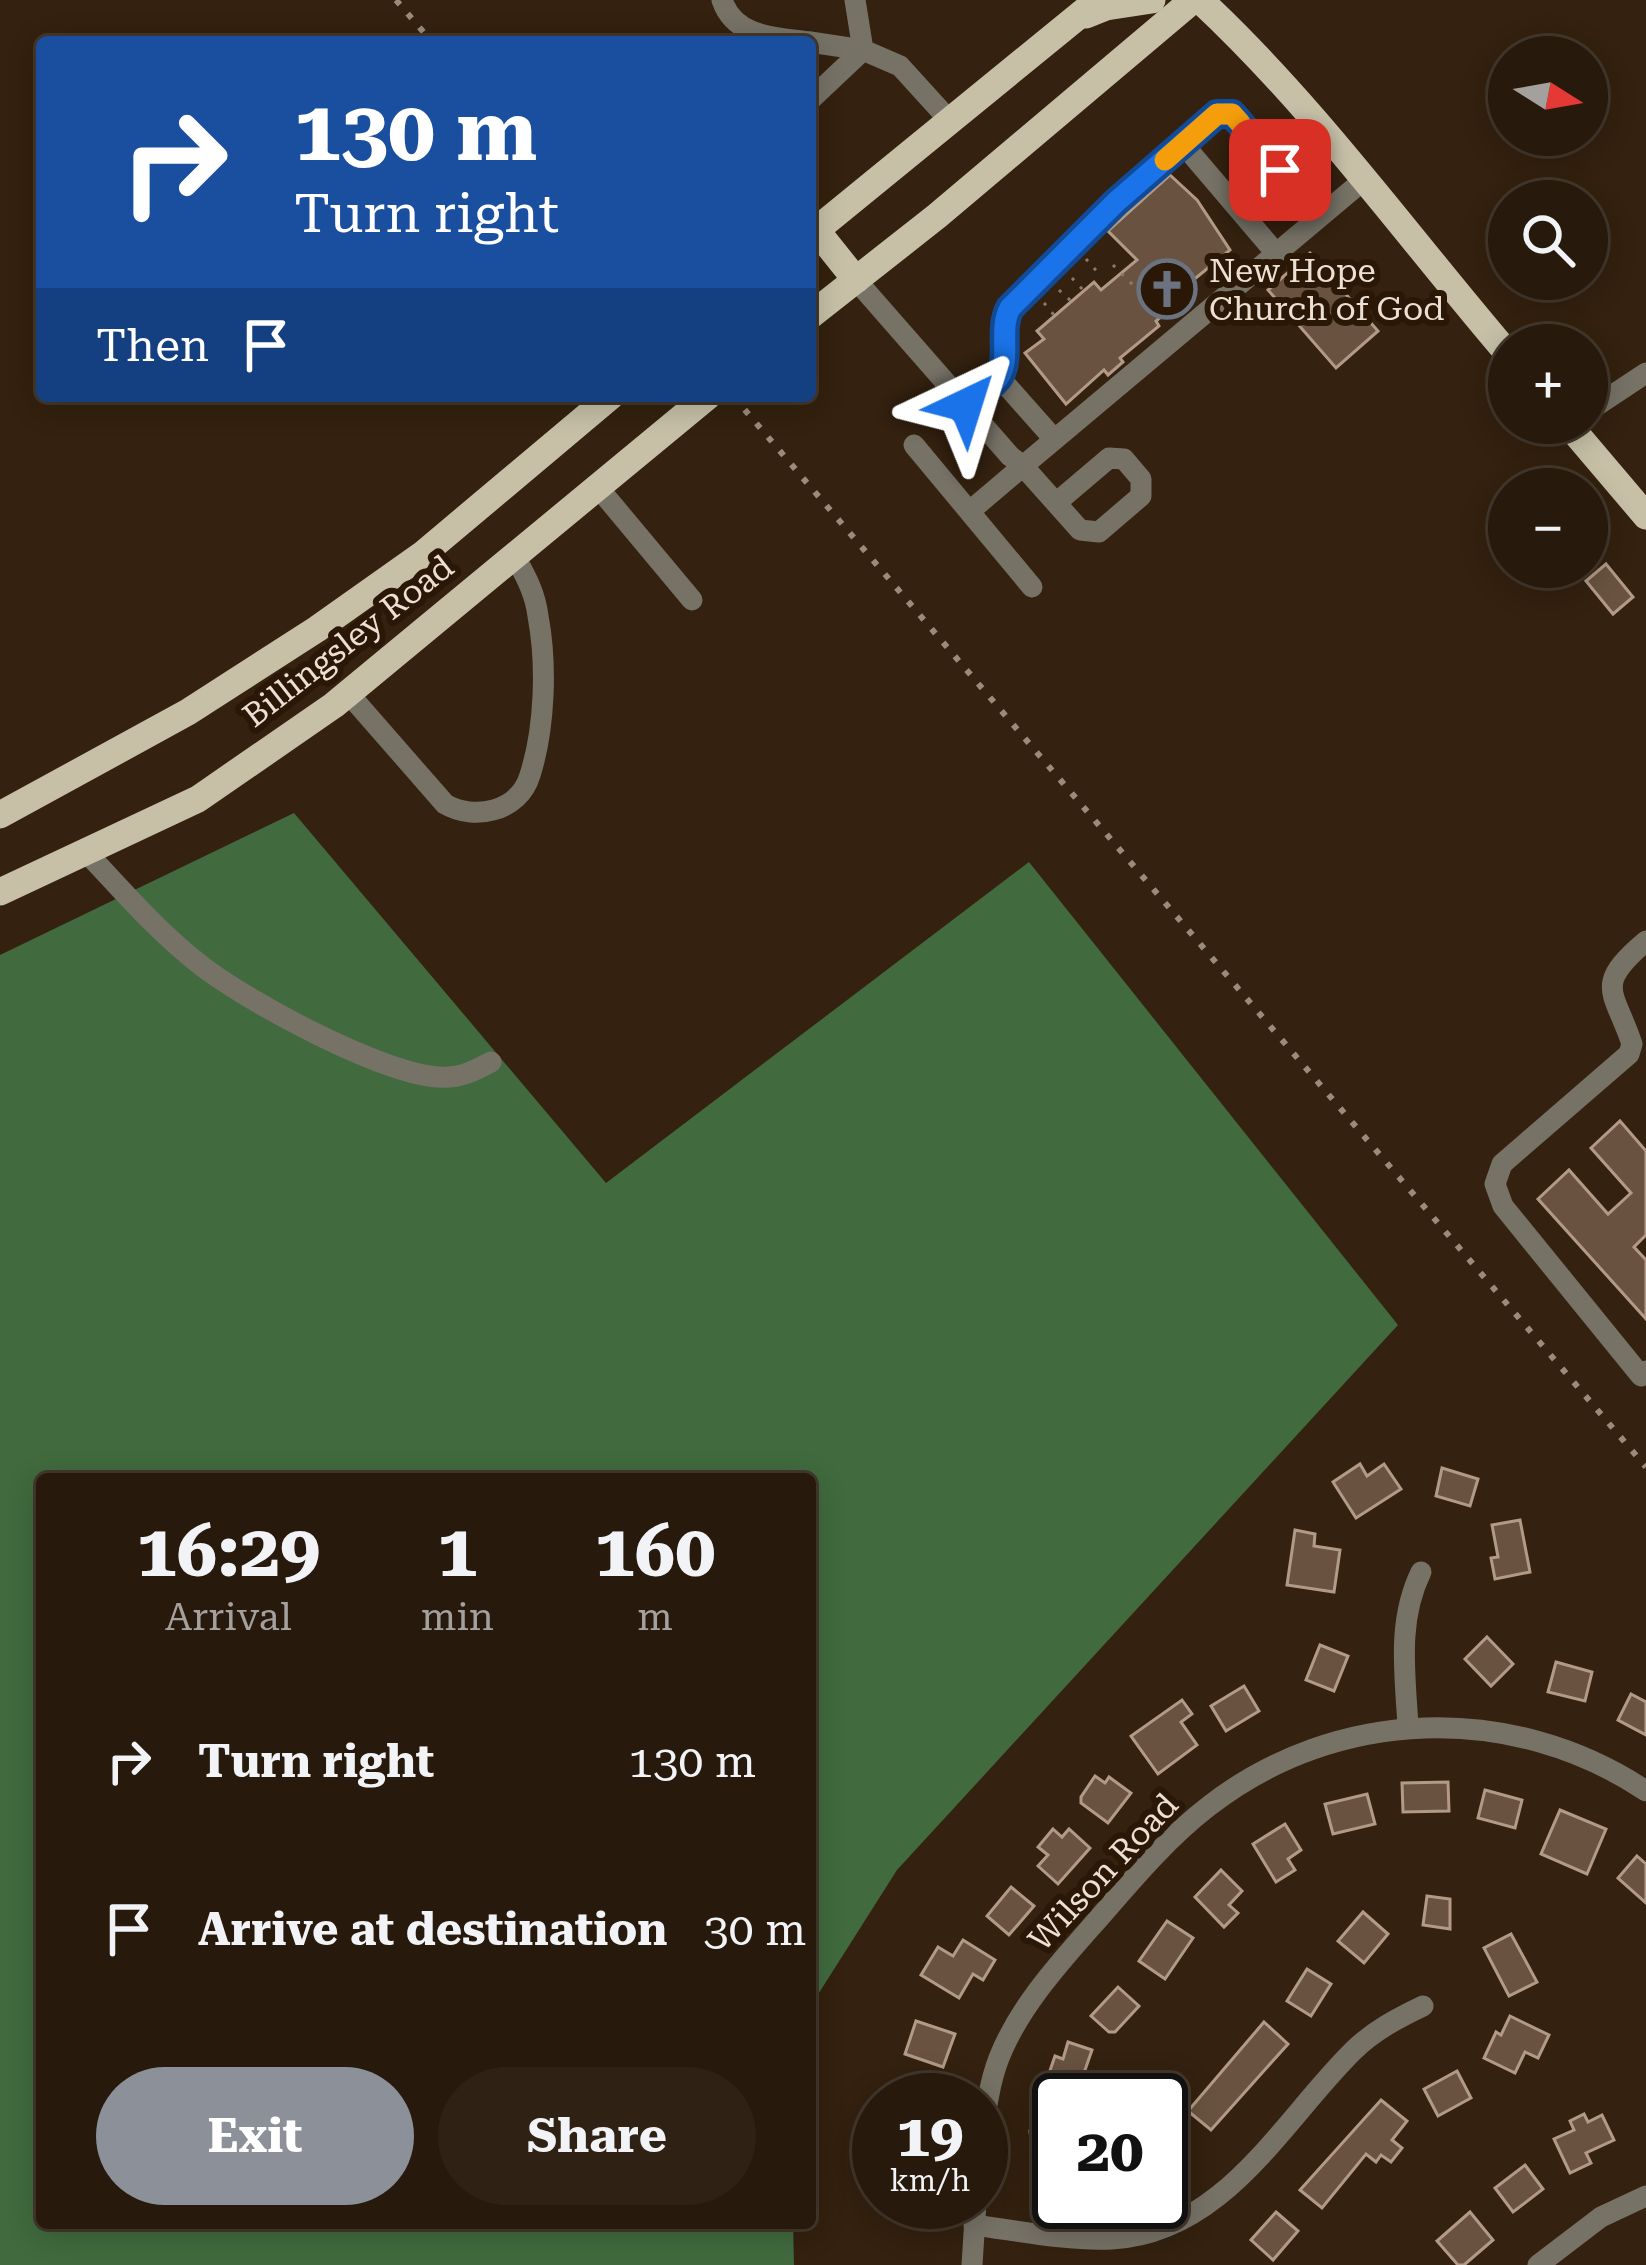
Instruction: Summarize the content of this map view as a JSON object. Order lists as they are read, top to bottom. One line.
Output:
{"streets":{"main road":["Billingsley Road"],"street":["Wilson Road"]},"places":{"church":["New Hope Church of God"]},"north":"right","page":{"map_buttons":["+","−"],"turn":["130 m","Turn right"],"then":"Then","eta":["16:29","Arrival","1","min","160","m"],"list":[{"name":"Turn right","value":"130 m"},{"name":"Arrive at destination","value":"30 m"}],"buttons":["Exit","Share"],"speed":"19 km/h","limit":"20"}}
